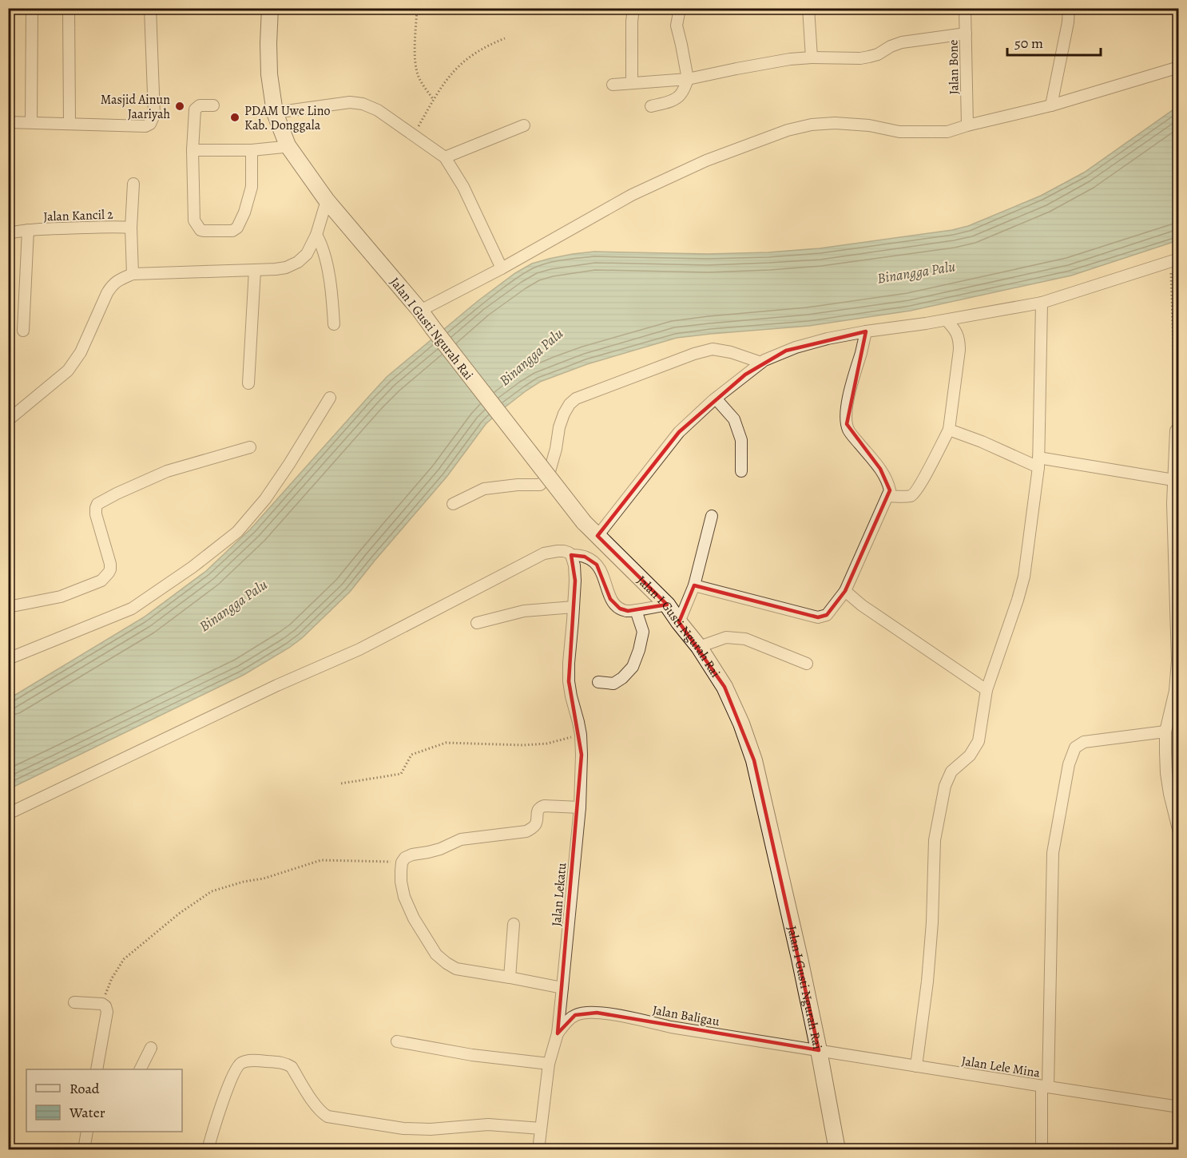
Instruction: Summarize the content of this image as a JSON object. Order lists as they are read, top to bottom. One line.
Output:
{"streets":{"main road":["Jalan I Gusti Ngurah Rai"],"street":["Jalan Bone","Jalan Kancil 2","Jalan Lekatu","Jalan Baligau","Jalan Lele Mina"]},"crossings":[["Jalan I Gusti Ngurah Rai","Jalan Baligau"],["Jalan I Gusti Ngurah Rai","Jalan Lele Mina"],["Jalan Lekatu","Jalan Baligau"],["Jalan Baligau","Jalan Lele Mina"]],"water":["Binangga Palu"],"places":["Masjid Ainun Jaariyah","PDAM Uwe Lino Kab. Donggala"],"legend":["Road","Water"],"scale_bar":"50 m"}
